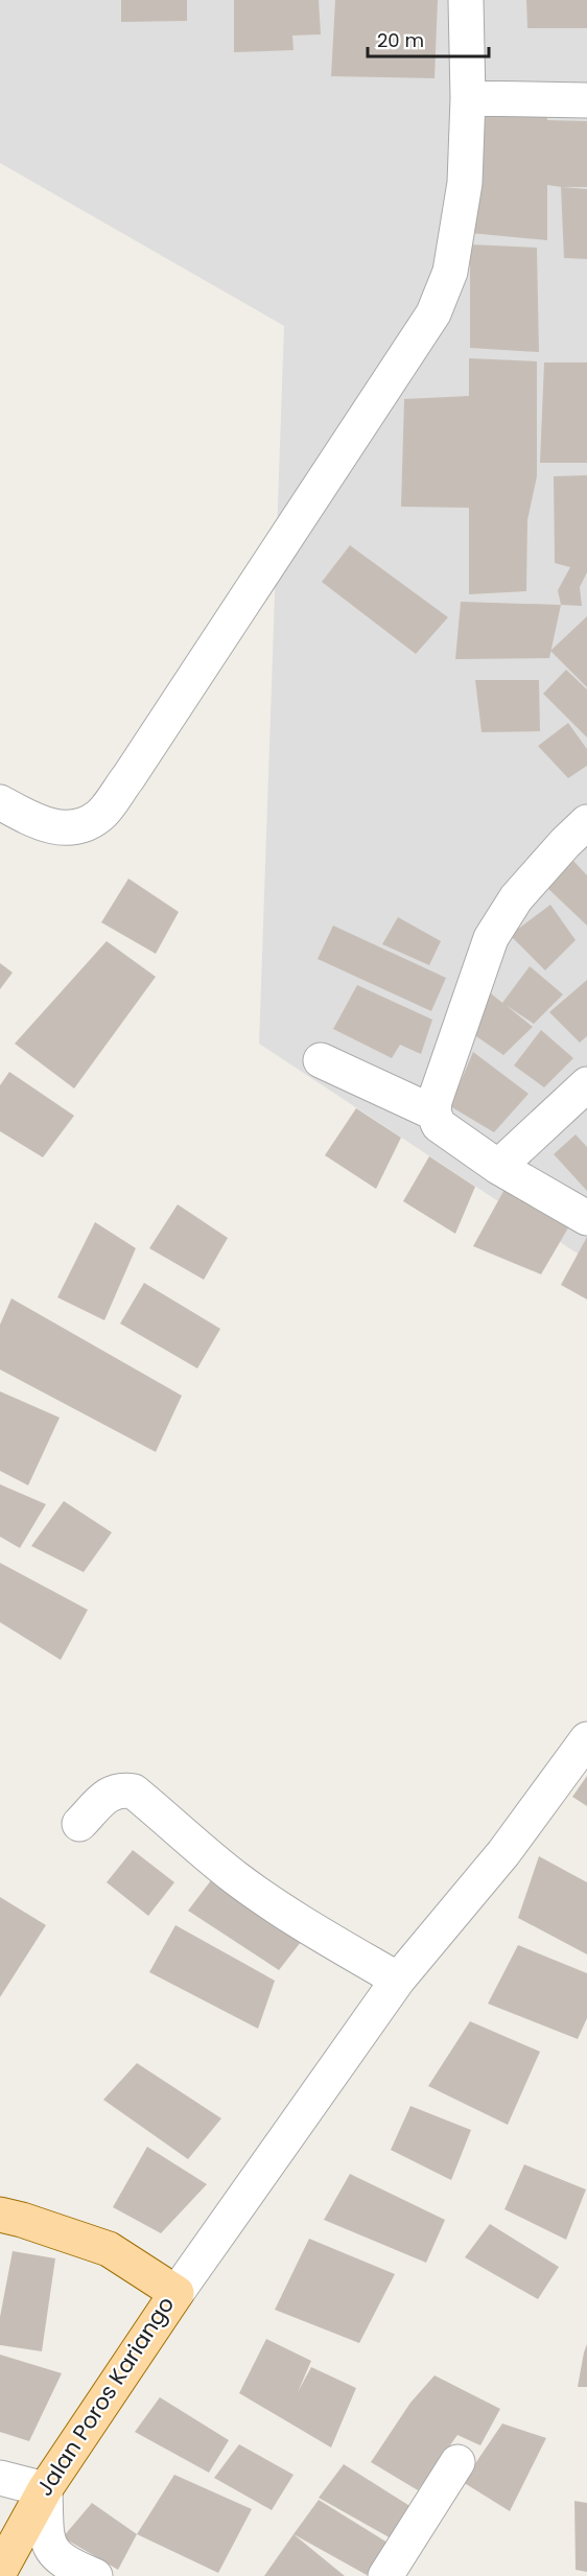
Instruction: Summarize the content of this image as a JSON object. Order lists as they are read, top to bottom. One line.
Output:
{"streets":{"main road":["Jalan Poros Kariango"]},"scale_bar":"20 m"}
